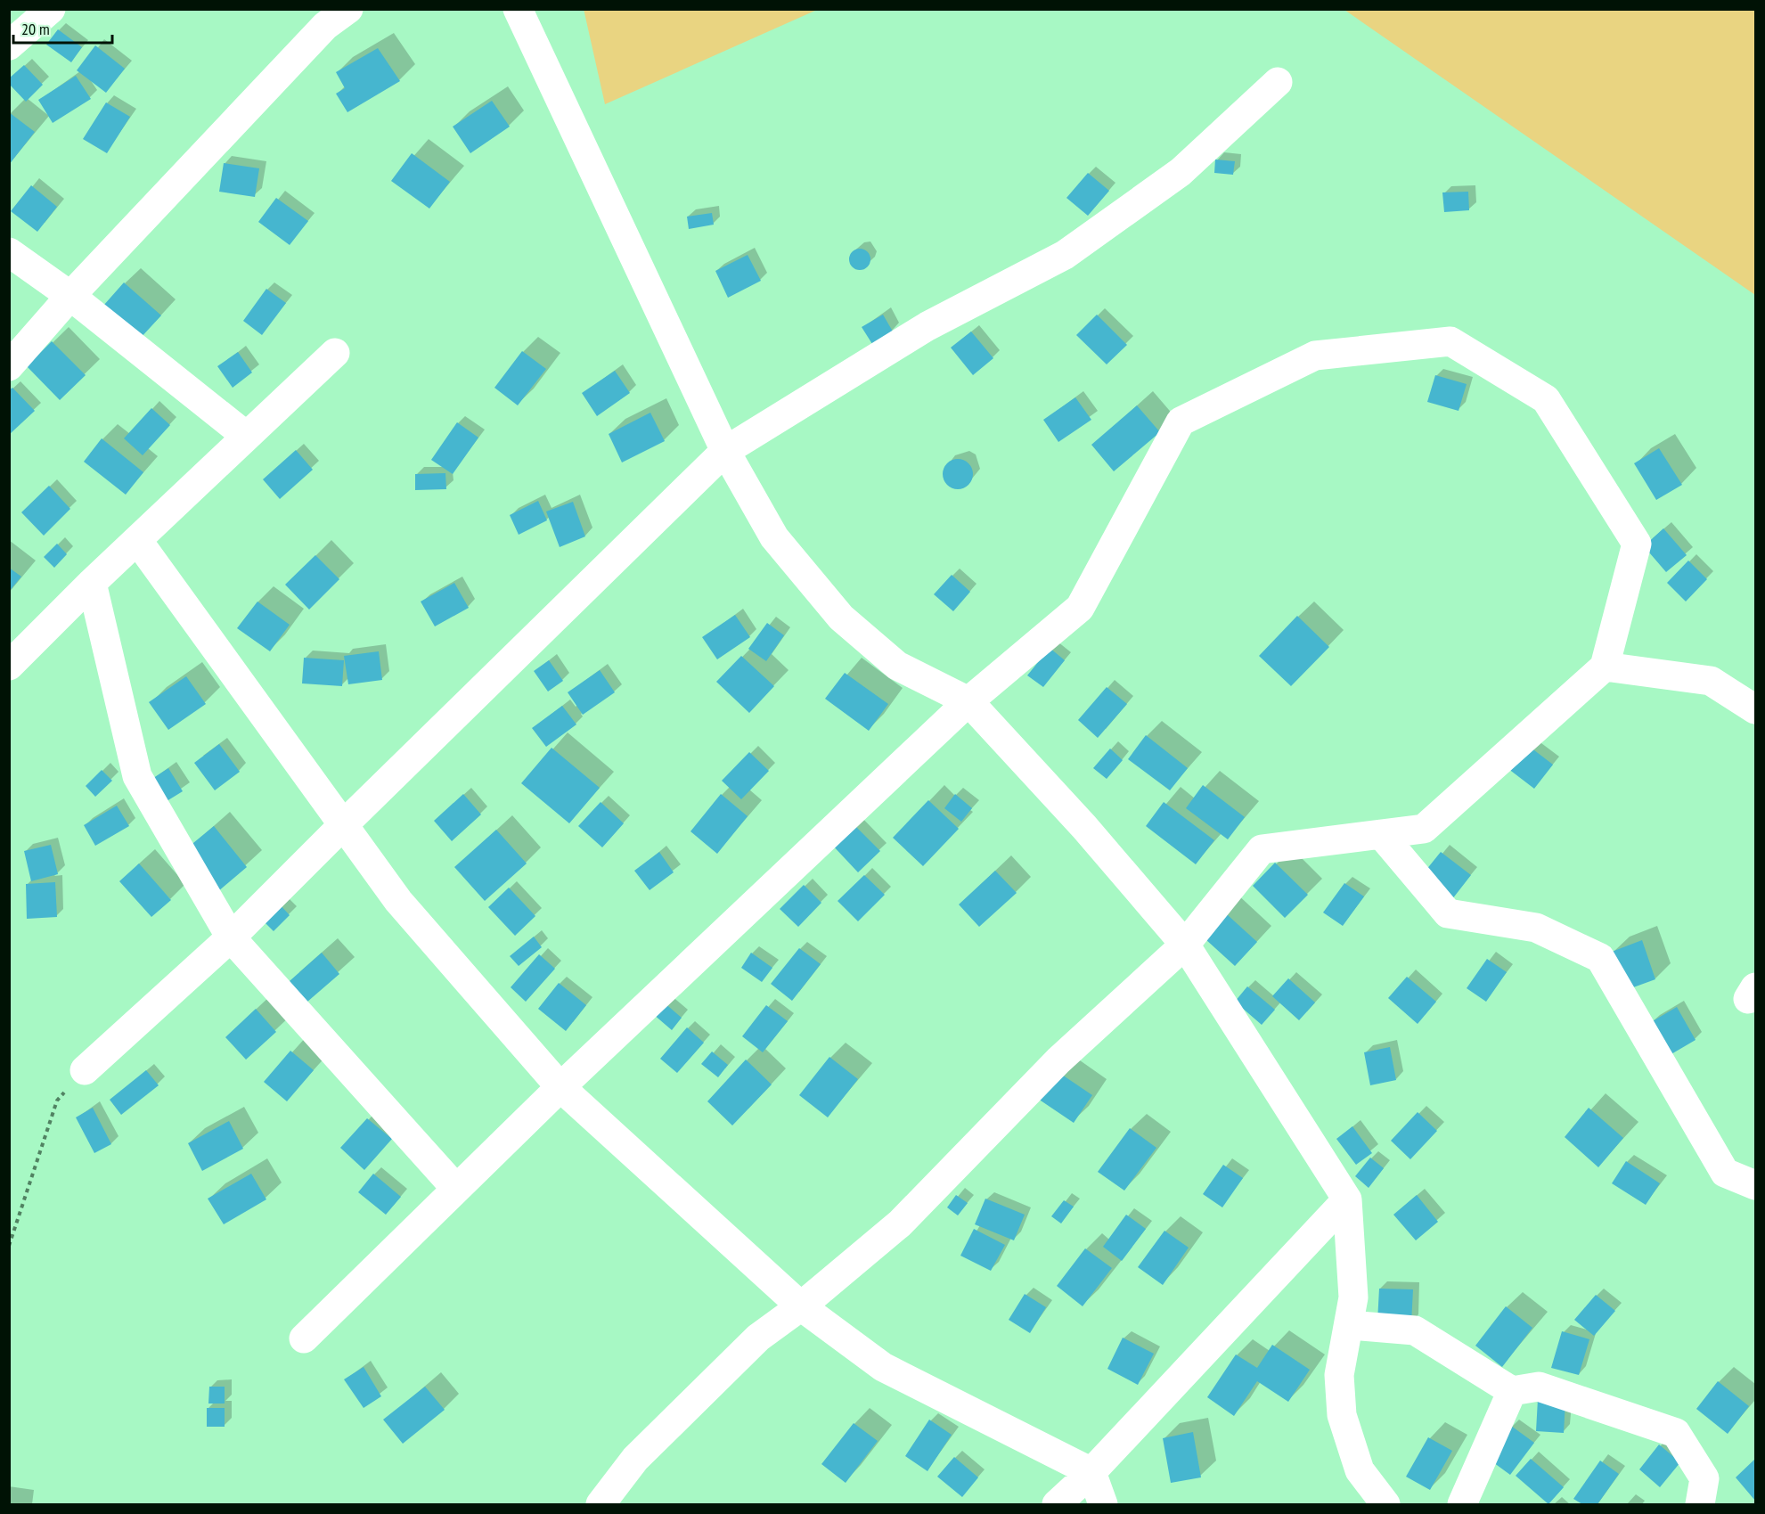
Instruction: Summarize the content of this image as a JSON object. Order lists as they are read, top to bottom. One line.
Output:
{"scale_bar":"20 m"}
